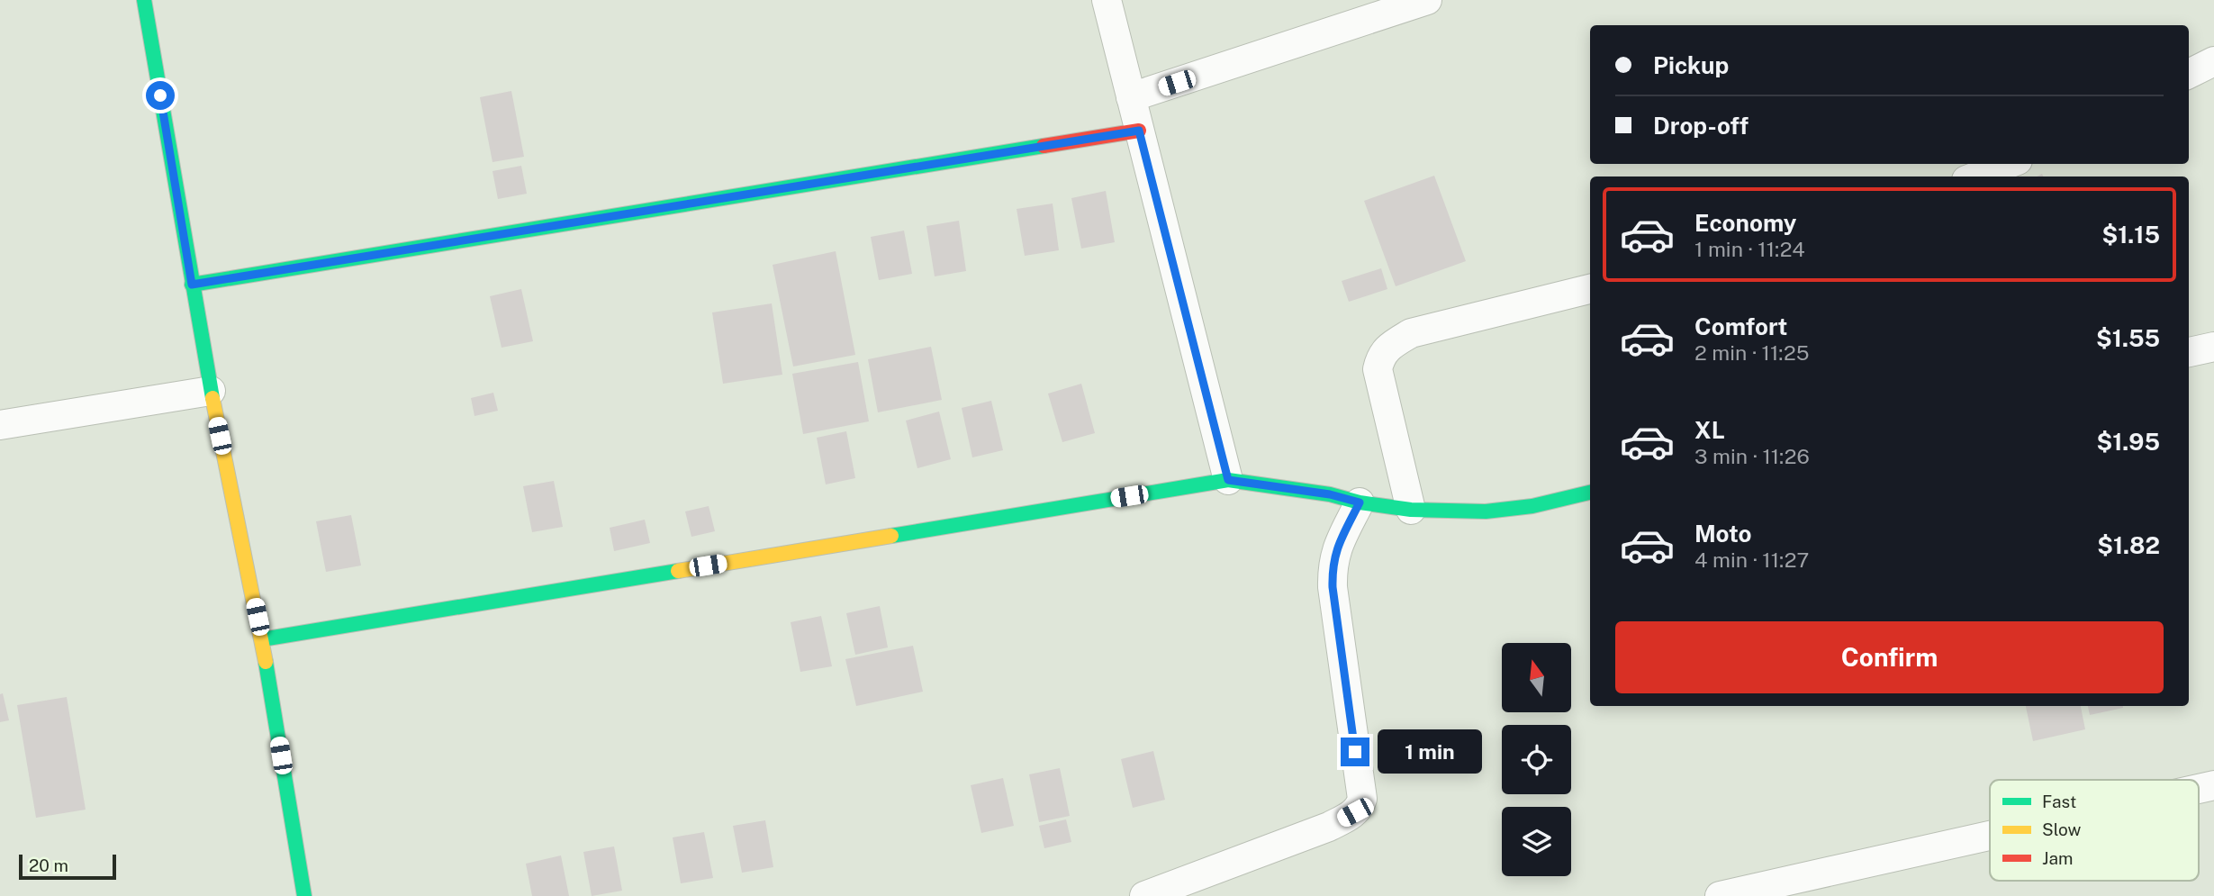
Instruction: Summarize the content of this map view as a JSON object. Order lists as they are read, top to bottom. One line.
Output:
{"legend":["Fast","Slow","Jam"],"scale_bar":"20 m","north":"top","page":{"banner":["Pickup","Drop-off"],"list":[{"name":"Economy","note":"1 min · 11:24","value":"$1.15"},{"name":"Comfort","note":"2 min · 11:25","value":"$1.55"},{"name":"XL","note":"3 min · 11:26","value":"$1.95"},{"name":"Moto","note":"4 min · 11:27","value":"$1.82"}],"buttons":"Confirm","bubble":"1 min","scale":"20 m"}}
